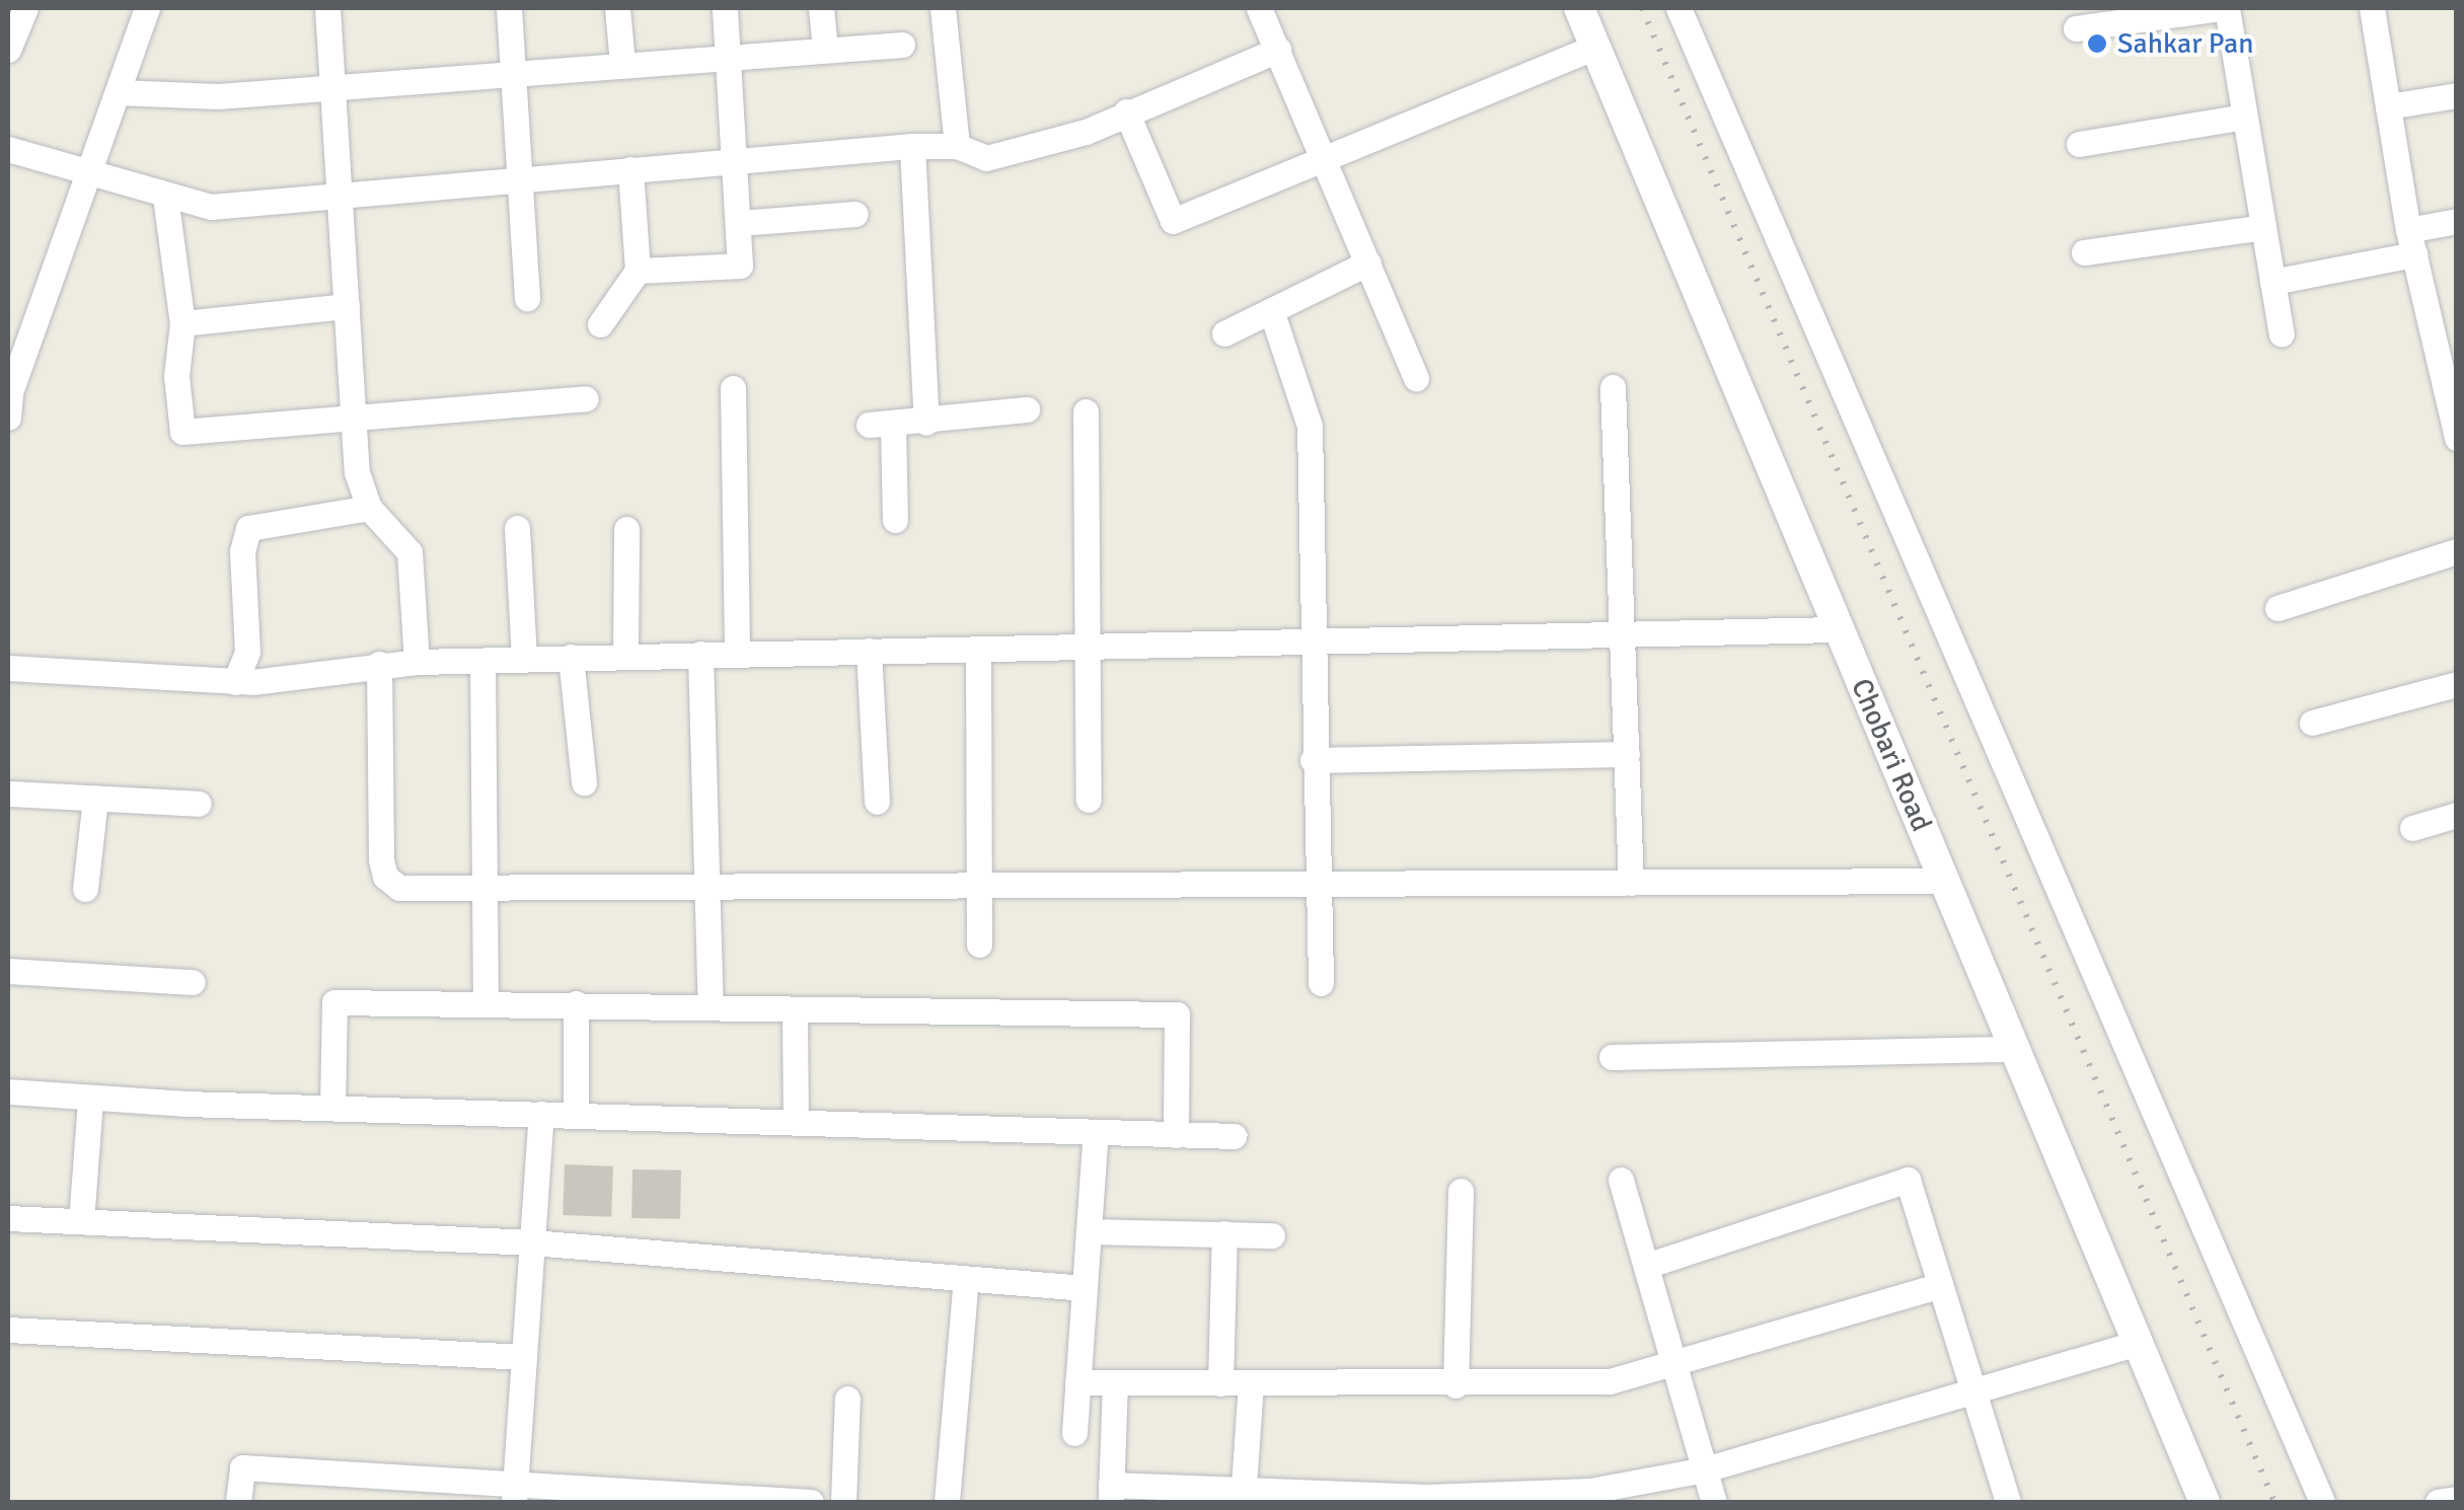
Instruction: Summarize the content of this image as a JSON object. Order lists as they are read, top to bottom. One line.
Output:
{"streets":{"street":["Chobari Road"]},"places":["Sahkar Pan"]}
